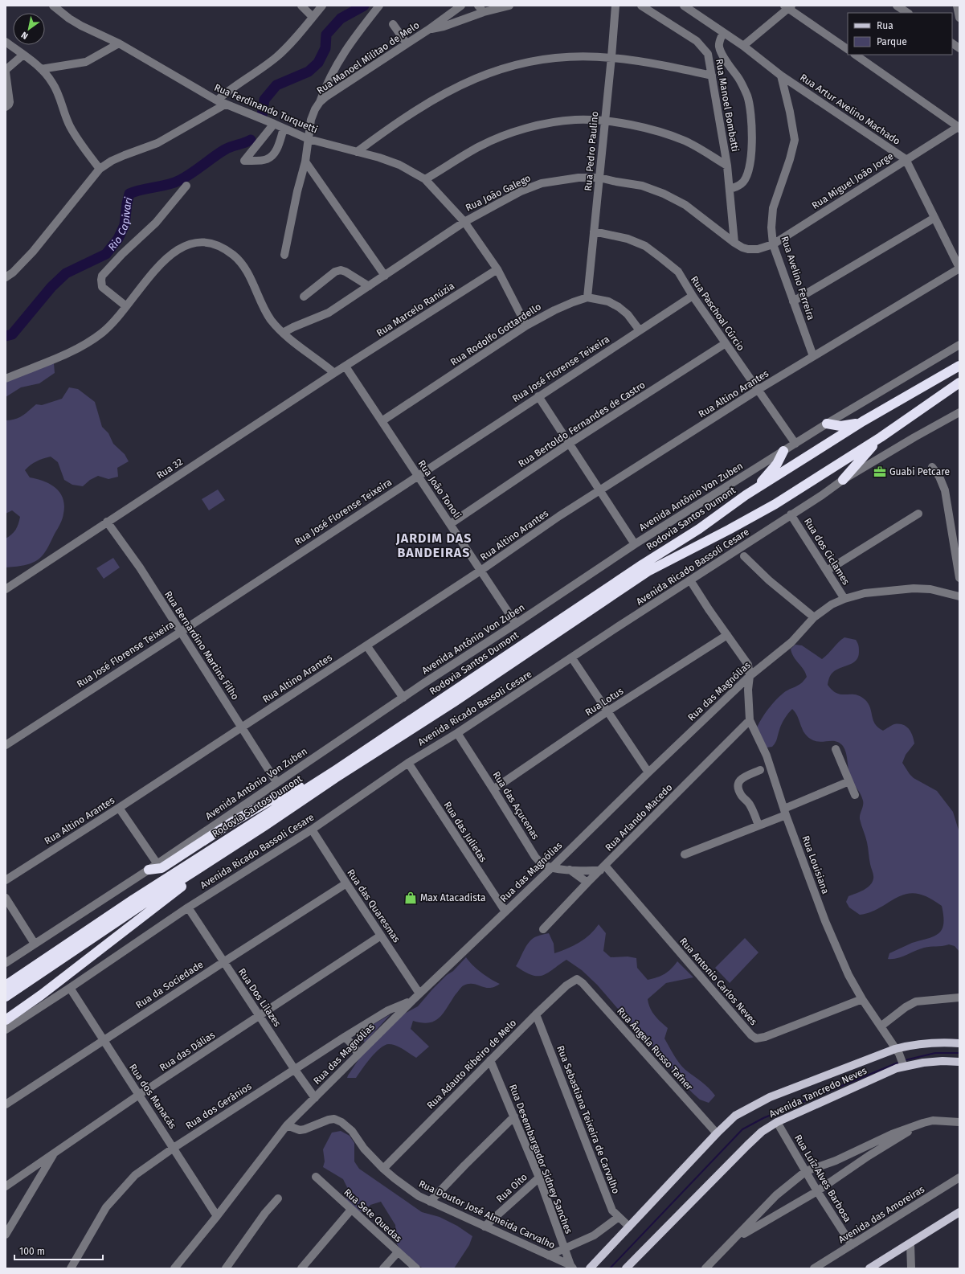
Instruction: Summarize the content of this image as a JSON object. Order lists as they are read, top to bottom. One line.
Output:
{"streets":{"highway":["Rodovia Santos Dumont"],"main road":["Avenida Tancredo Neves"],"street":["Rua Manoel Militao de Melo","Rua Manoel Bombatti","Rua Ferdinando Turquetti","Rua Artur Avelino Machado","Rua Pedro Paulino","Rua Miguel João Jorge","Rua João Galego","Rua Avelino Ferreira","Rua Marcelo Ranúzia","Rua Paschoal Cúrcio","Rua Rodolfo Gottardello","Rua José Florense Teixeira","Rua Altino Arantes","Rua Bertoldo Fernandes de Castro","Rua 32","Rua João Tonoli","Avenida Antônio Von Zuben","Rua dos Ciclames","Avenida Ricado Bassoli Cesare","Rua Bernardino Martins Filho","Rua das Magnólias","Rua Lotus","Rua das Açucenas","Rua Arlando Macedo","Rua das Julietas","Rua Louisiana","Rua das Quaresmas","Rua Antonio Carlos Neves","Rua da Sociedade","Rua Dos Lilazes","Rua Ângela Russo Tafner","Rua das Dálias","Rua Adauto Ribeiro de Melo","Rua dos Manacás","Rua dos Gerânios","Rua Sebastiana Teixeira de Carvalho","Rua Desembargador Sidney Sanches","Rua Luíz Alves Barbosa","Rua Oito","Rua Doutor José Almeida Carvalho","Avenida das Amoreiras","Rua Sete Quedas"]},"crossings":[["Rua Manoel Militao de Melo","Rua Ferdinando Turquetti"],["Rua Manoel Bombatti","Rua João Galego"],["Rua Ferdinando Turquetti","Rua João Galego"],["Rua Ferdinando Turquetti","Rua Marcelo Ranúzia"],["Rua Ferdinando Turquetti","Rua Rodolfo Gottardello"],["Rua Artur Avelino Machado","Rua Miguel João Jorge"],["Rua Artur Avelino Machado","Rua Avelino Ferreira"],["Rua Pedro Paulino","Rua João Galego"],["Rua Pedro Paulino","Rua Paschoal Cúrcio"],["Rua Pedro Paulino","Rua Rodolfo Gottardello"],["Rua Miguel João Jorge","Rua João Galego"],["Rua Miguel João Jorge","Rua Avelino Ferreira"],["Rua João Galego","Rua Avelino Ferreira"],["Rua Avelino Ferreira","Rua Altino Arantes"],["Rua Marcelo Ranúzia","Rua 32"],["Rua Marcelo Ranúzia","Rua João Tonoli"],["Rua Paschoal Cúrcio","Rua José Florense Teixeira"],["Rua Paschoal Cúrcio","Rua Altino Arantes"],["Rua Paschoal Cúrcio","Rua Bertoldo Fernandes de Castro"],["Rua Paschoal Cúrcio","Avenida Antônio Von Zuben"],["Rua Rodolfo Gottardello","Rua João Tonoli"],["Rua José Florense Teixeira","Rua João Tonoli"],["Rua José Florense Teixeira","Rua Bernardino Martins Filho"],["Rua Altino Arantes","Rua João Tonoli"],["Rua Altino Arantes","Rua Bernardino Martins Filho"],["Rua Bertoldo Fernandes de Castro","Rua João Tonoli"],["Rua 32","Rua João Tonoli"],["Rua 32","Rua Bernardino Martins Filho"],["Rua João Tonoli","Avenida Antônio Von Zuben"],["Avenida Antônio Von Zuben","Rua Bernardino Martins Filho"],["Rua dos Ciclames","Avenida Ricado Bassoli Cesare"],["Rua dos Ciclames","Rua das Magnólias"],["Avenida Ricado Bassoli Cesare","Rua das Açucenas"],["Avenida Ricado Bassoli Cesare","Rua das Julietas"],["Avenida Ricado Bassoli Cesare","Rua das Quaresmas"],["Avenida Ricado Bassoli Cesare","Rua Dos Lilazes"],["Avenida Ricado Bassoli Cesare","Rua dos Manacás"],["Rua das Magnólias","Rua das Açucenas"],["Rua das Magnólias","Rua das Julietas"],["Rua das Magnólias","Rua Louisiana"],["Rua das Magnólias","Rua das Quaresmas"],["Rua das Magnólias","Rua Dos Lilazes"],["Rua das Magnólias","Rua dos Manacás"],["Rua das Magnólias","Rua dos Gerânios"],["Rua das Magnólias","Rua Doutor José Almeida Carvalho"],["Rua Lotus","Rua das Açucenas"],["Rua das Açucenas","Rua Arlando Macedo"],["Rua das Açucenas","Rua Antonio Carlos Neves"],["Rua Arlando Macedo","Rua Louisiana"],["Rua Arlando Macedo","Rua Antonio Carlos Neves"],["Rua Louisiana","Rua Antonio Carlos Neves"],["Rua Louisiana","Avenida Tancredo Neves"],["Rua das Quaresmas","Rua da Sociedade"],["Rua das Quaresmas","Rua das Dálias"],["Rua da Sociedade","Rua Dos Lilazes"],["Rua da Sociedade","Rua dos Manacás"],["Rua Dos Lilazes","Rua das Dálias"],["Rua Dos Lilazes","Rua dos Gerânios"],["Rua Ângela Russo Tafner","Rua Adauto Ribeiro de Melo"],["Rua das Dálias","Rua dos Manacás"],["Rua Adauto Ribeiro de Melo","Rua Sebastiana Teixeira de Carvalho"],["Rua Adauto Ribeiro de Melo","Rua Desembargador Sidney Sanches"],["Rua Adauto Ribeiro de Melo","Rua Doutor José Almeida Carvalho"],["Avenida Tancredo Neves","Rua Luíz Alves Barbosa"],["Rua dos Manacás","Rua dos Gerânios"],["Rua Desembargador Sidney Sanches","Rua Oito"],["Rua Desembargador Sidney Sanches","Rua Doutor José Almeida Carvalho"],["Rua Luíz Alves Barbosa","Avenida das Amoreiras"],["Rua Oito","Rua Doutor José Almeida Carvalho"]],"districts":["JARDIM DAS BANDEIRAS"],"water":["Rio Capivari"],"places":{"office":["Guabi Petcare"],"shop":["Max Atacadista"]},"legend":["Rua","Parque"],"scale_bar":"100 m","north":"bottom left"}
